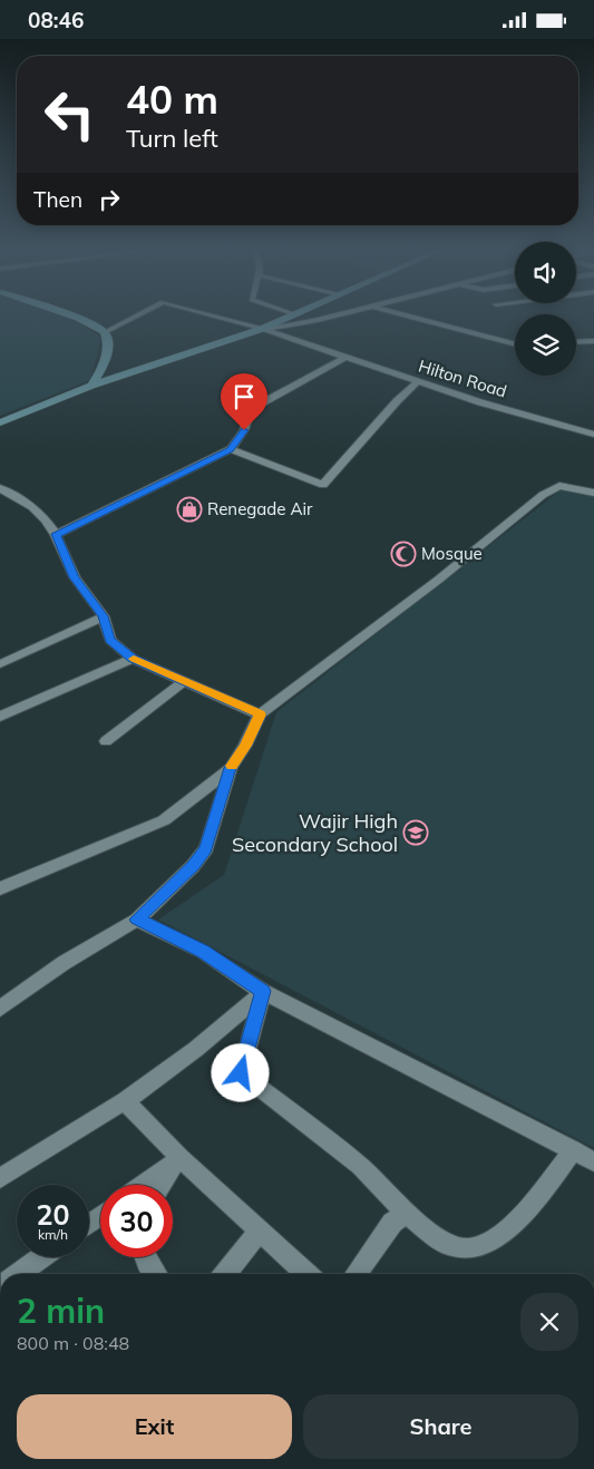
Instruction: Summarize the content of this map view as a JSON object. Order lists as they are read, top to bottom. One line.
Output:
{"streets":{"street":["Hilton Road"]},"places":{"shop":["Renegade Air"],"mosque":["Mosque"],"school or university":["Wajir High Secondary School"]},"page":{"status":"08:46","turn":["40 m","Turn left"],"then":"Then","speed":"20 km/h","limit":"30","heading":["2 min","800 m · 08:48"],"buttons":["Exit","Share"]}}
